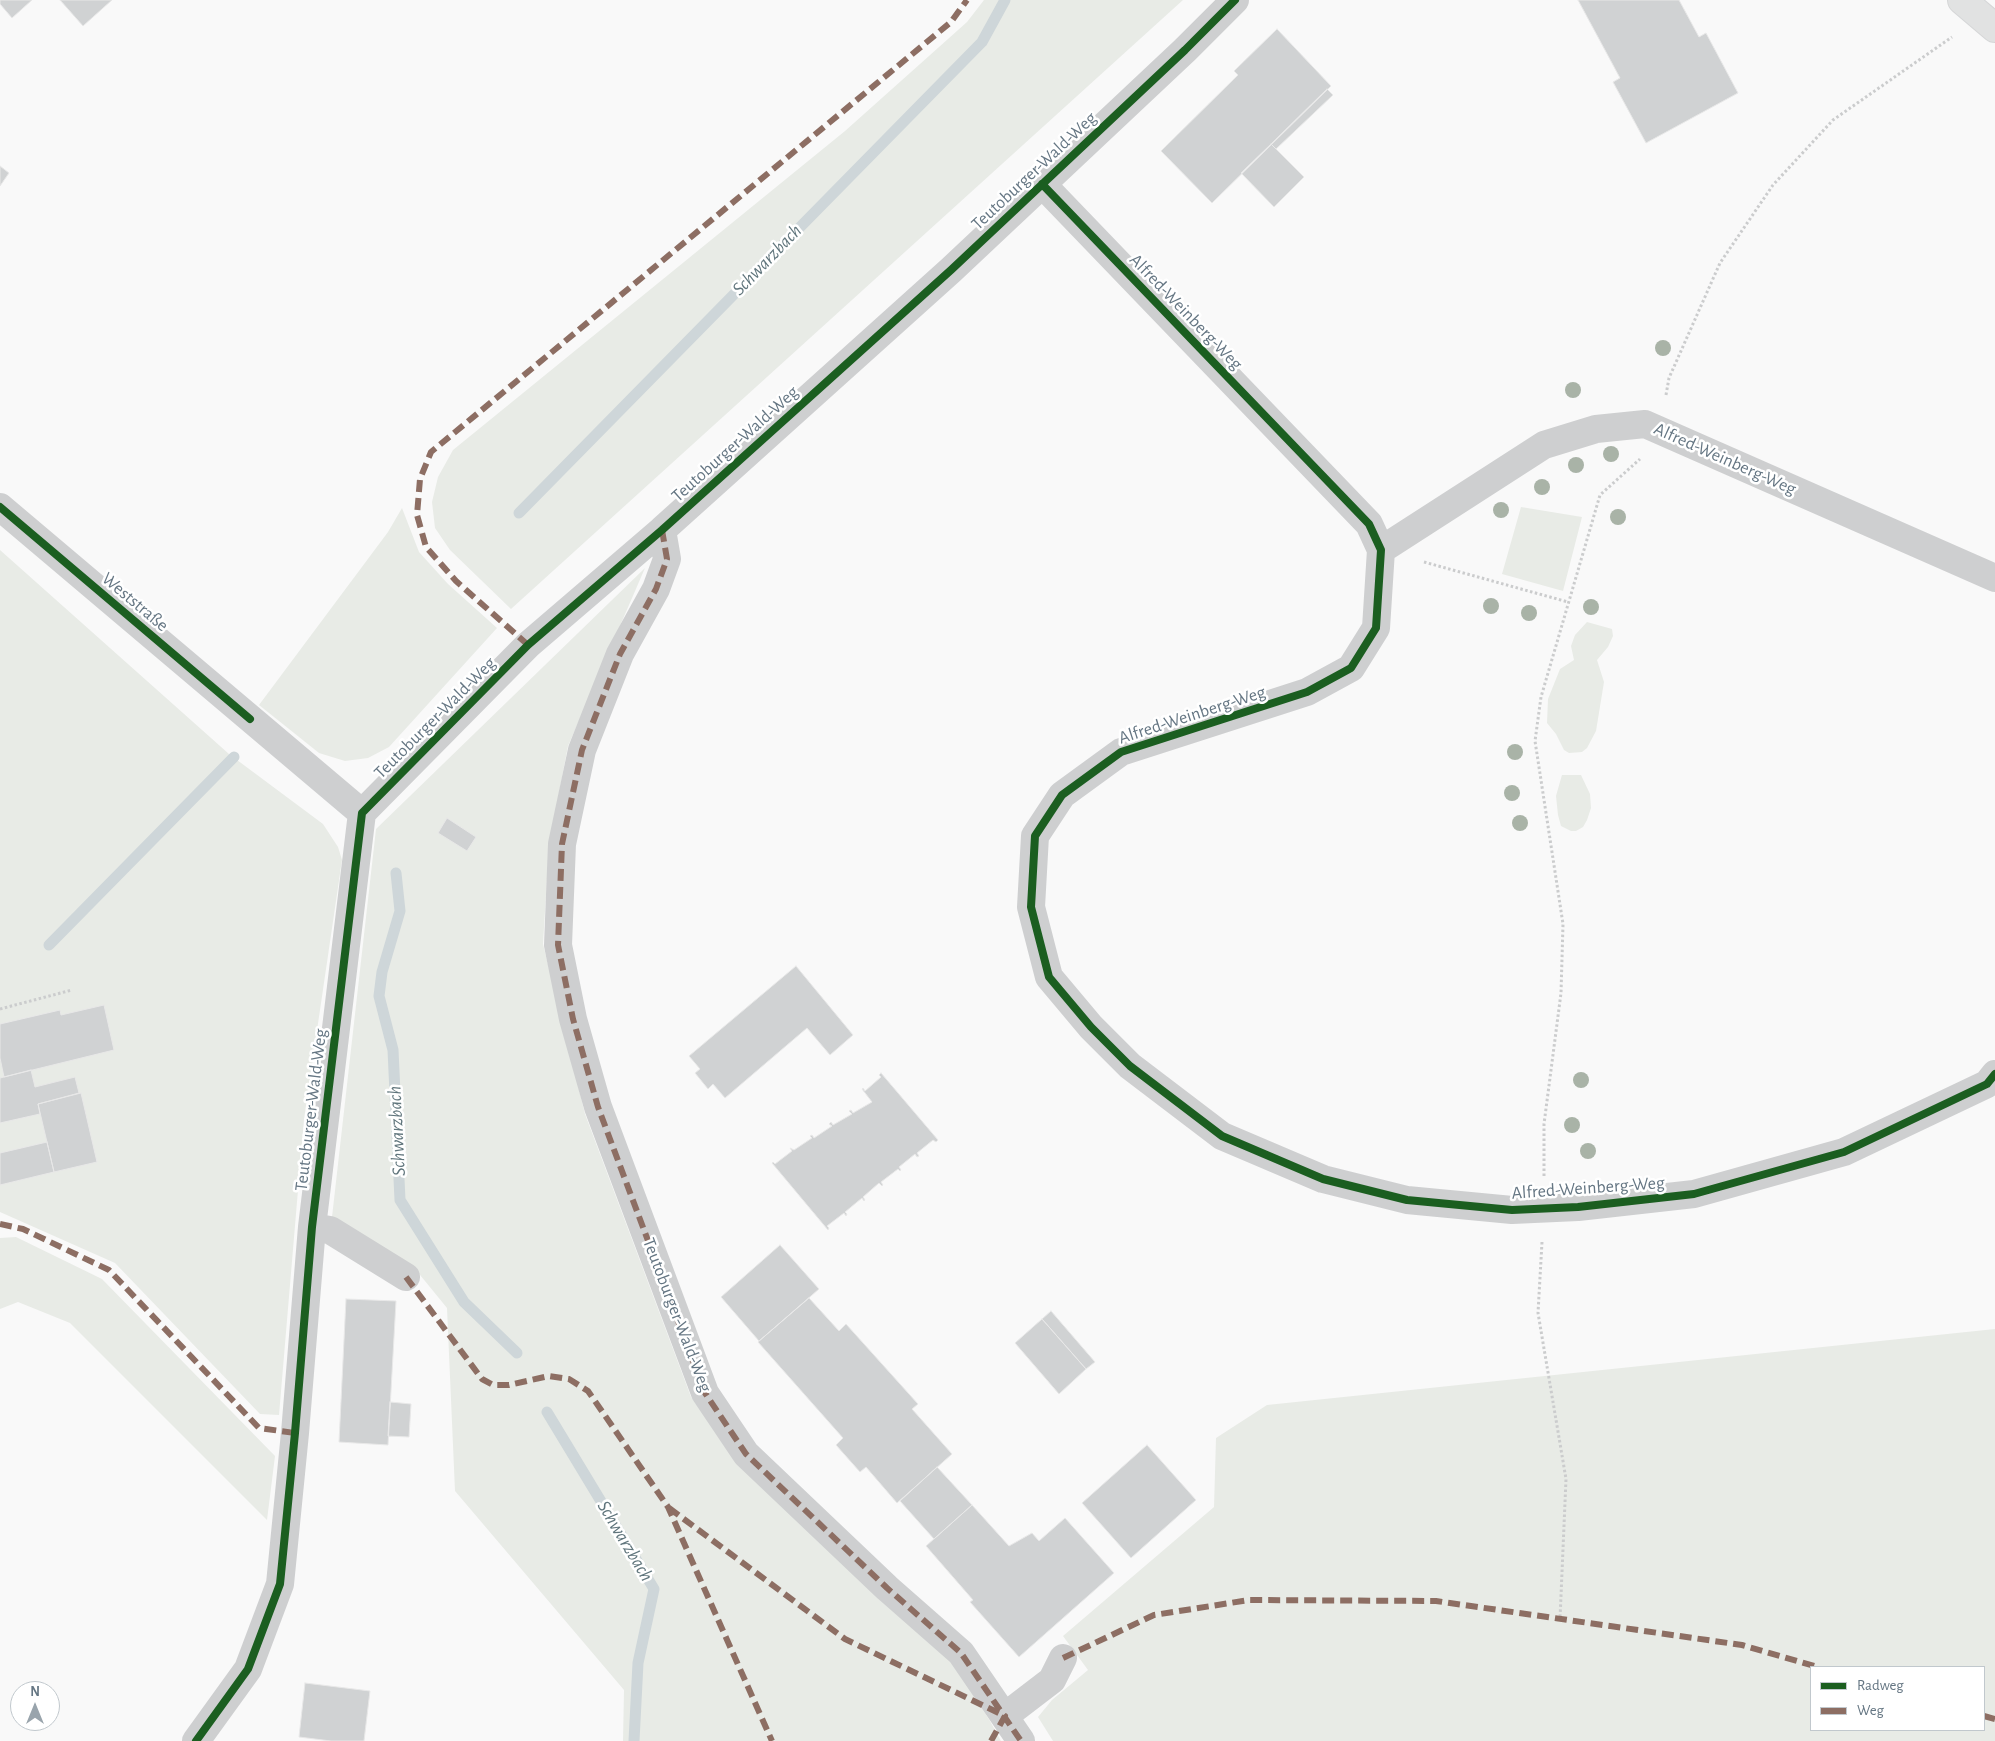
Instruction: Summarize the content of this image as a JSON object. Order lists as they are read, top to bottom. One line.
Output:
{"streets":{"street":["Teutoburger-Wald-Weg","Alfred-Weinberg-Weg","Weststraße"]},"crossings":[["Teutoburger-Wald-Weg","Alfred-Weinberg-Weg"],["Teutoburger-Wald-Weg","Weststraße"]],"water":["Schwarzbach"],"legend":["Radweg","Weg"],"north":"top"}
